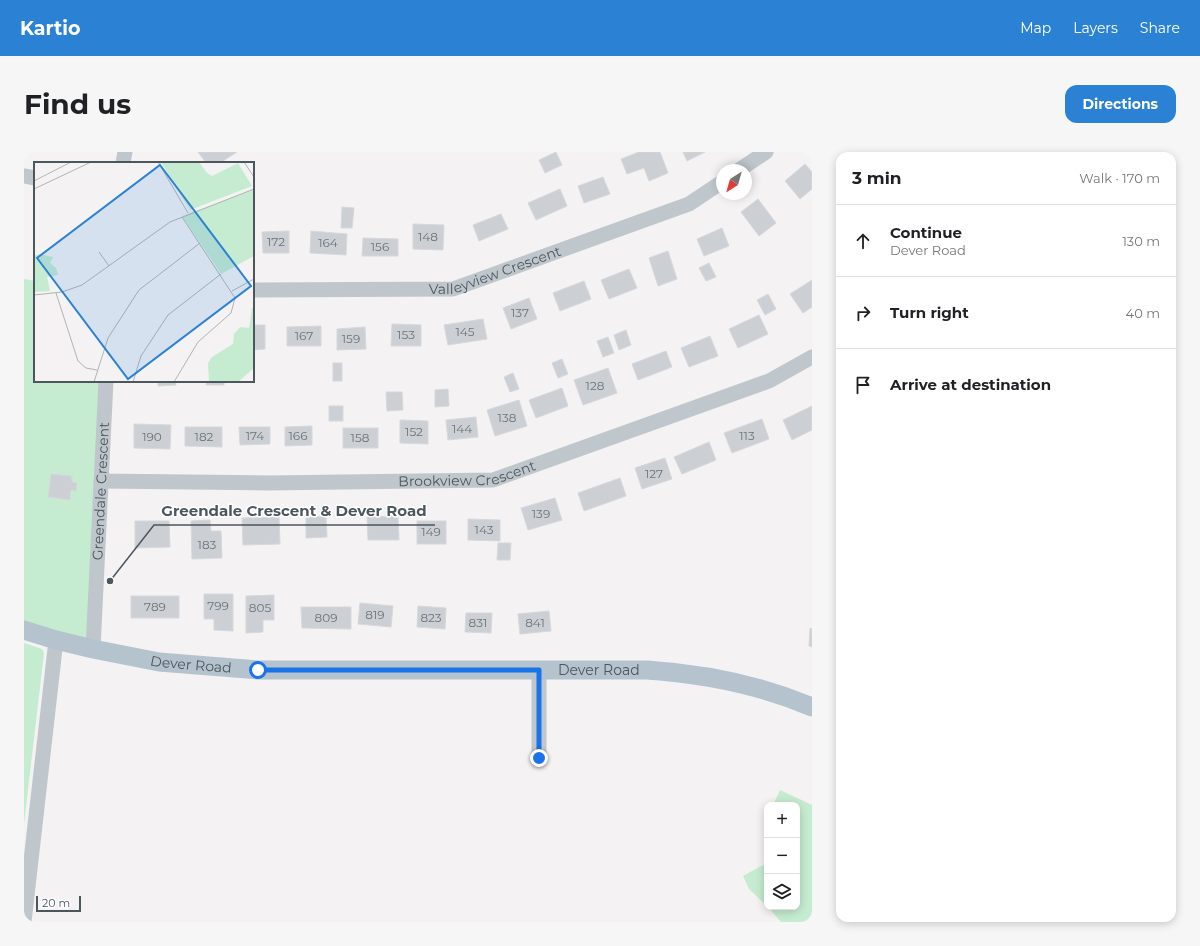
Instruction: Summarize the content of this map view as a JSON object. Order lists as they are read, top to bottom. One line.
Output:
{"streets":{"main road":["Dever Road"],"street":["Valleyview Crescent","Brookview Crescent","Greendale Crescent"]},"crossings":[["Brookview Crescent","Greendale Crescent"],["Greendale Crescent","Dever Road"]],"places":["Greendale Crescent & Dever Road"],"house_numbers":["148","172","164","156","137","145","153","167","159","128","138","144","152","174","166","113","190","182","158","127","139","143","149","183","799","789","805","819","809","823","831","841"],"scale_bar":"20 m","north":"bottom left","page":{"header":"Kartio","nav":["Map","Layers","Share"],"buttons":"Directions","title":"Find us","heading":["3 min","Walk · 170 m"],"list":[["Continue","Dever Road","130 m"],["Turn right","40 m"],"Arrive at destination"],"map_buttons":["+","−"],"scale":"20 m"}}
